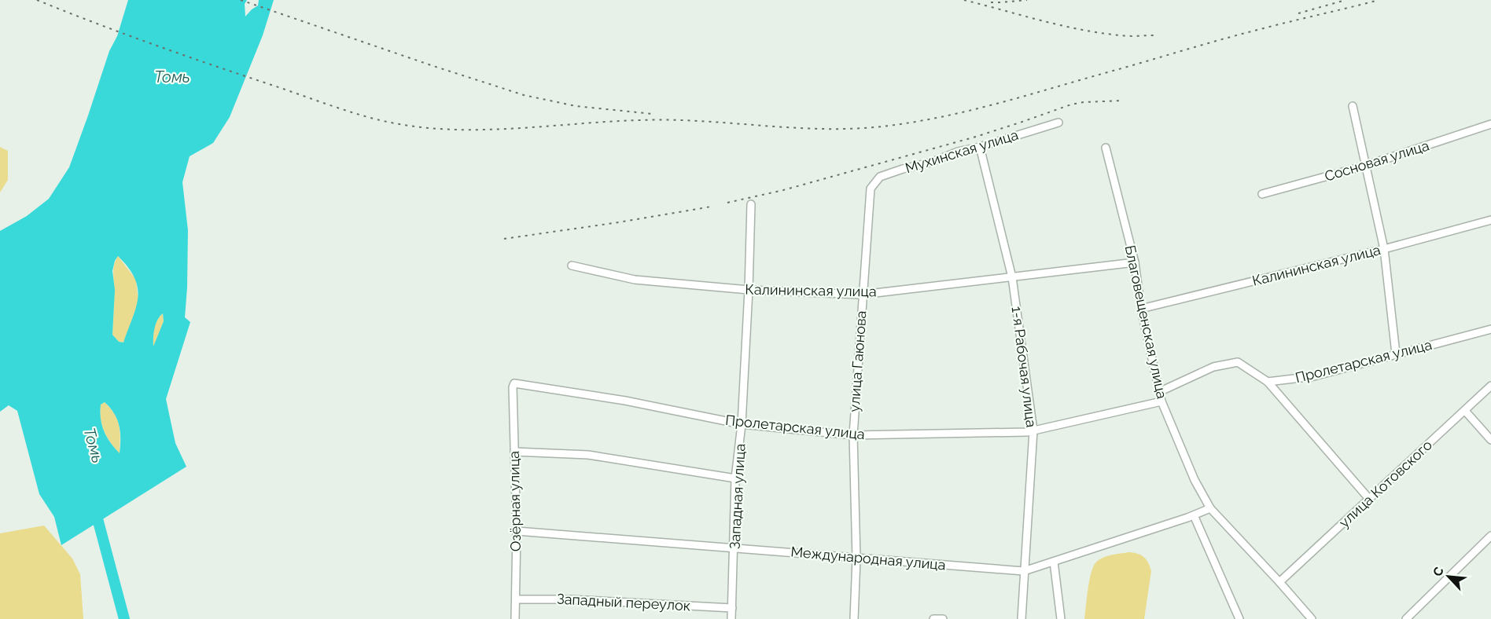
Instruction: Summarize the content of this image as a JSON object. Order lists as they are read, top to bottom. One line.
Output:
{"streets":{"street":["Мухинская улица","Сосновая улица","Калининская улица","Благовещенская улица","улица Гаюнова","Пролетарская улица","1-я Рабочая улица","улица Котовского","Западная улица","Озёрная улица","Международная улица","Западный переулок"]},"crossings":[["Мухинская улица","улица Гаюнова"],["Мухинская улица","1-я Рабочая улица"],["Калининская улица","Благовещенская улица"],["Калининская улица","улица Гаюнова"],["Калининская улица","1-я Рабочая улица"],["Калининская улица","Западная улица"],["Благовещенская улица","Пролетарская улица"],["Благовещенская улица","улица Котовского"],["Благовещенская улица","Международная улица"],["улица Гаюнова","Пролетарская улица"],["улица Гаюнова","Международная улица"],["Пролетарская улица","1-я Рабочая улица"],["Пролетарская улица","Западная улица"],["Пролетарская улица","Озёрная улица"],["1-я Рабочая улица","Международная улица"],["Западная улица","Международная улица"],["Западная улица","Западный переулок"],["Озёрная улица","Международная улица"],["Озёрная улица","Западный переулок"]],"water":["Томь"],"north":"top left"}
